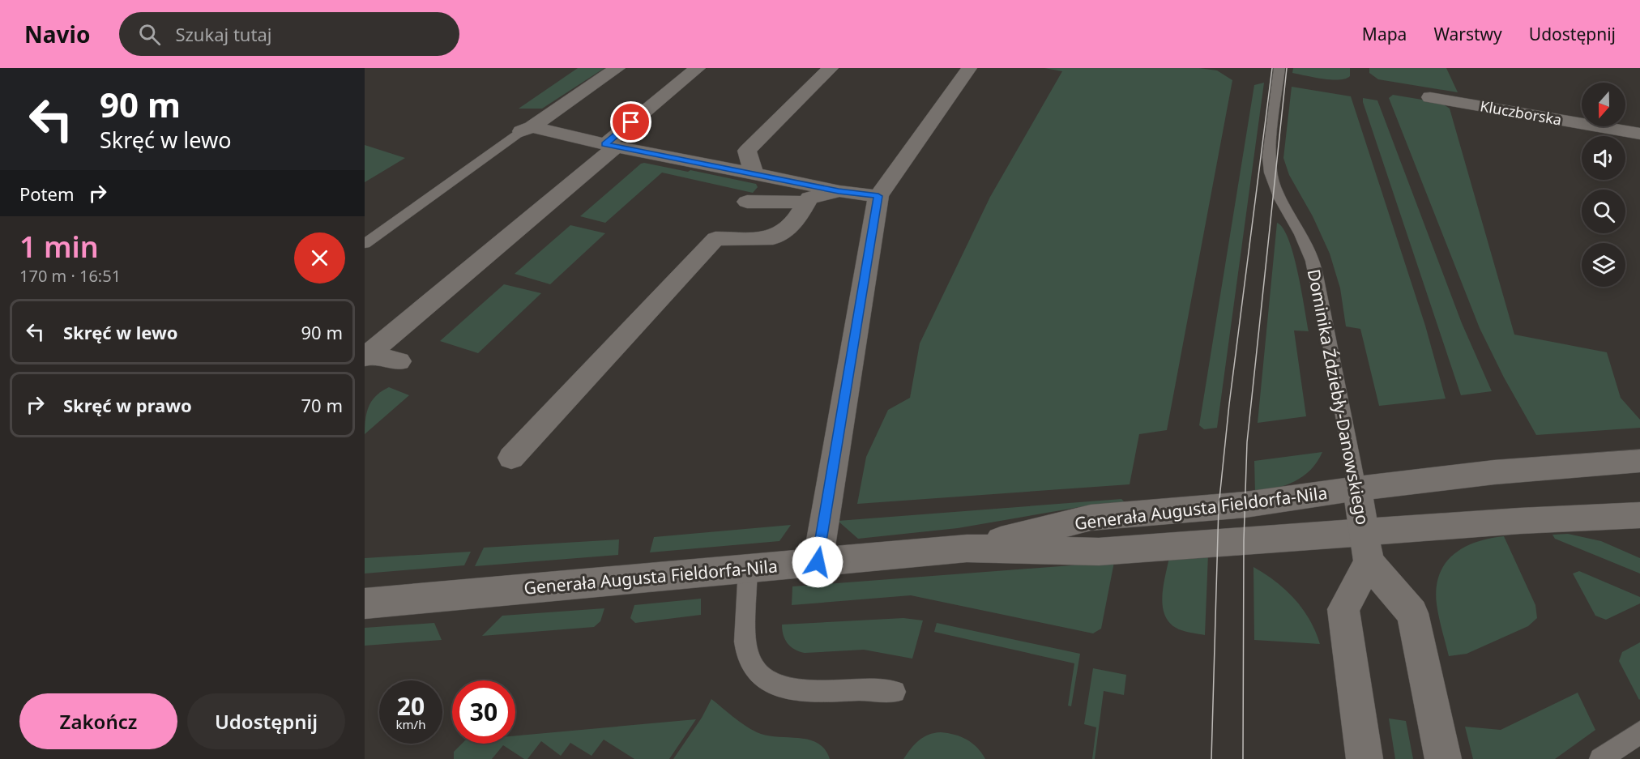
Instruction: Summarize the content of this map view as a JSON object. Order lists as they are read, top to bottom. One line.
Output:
{"streets":{"street":["Kluczborska","Dominika Ździebły-Danowskiego","Generała Augusta Fieldorfa-Nila"]},"crossings":[["Dominika Ździebły-Danowskiego","Generała Augusta Fieldorfa-Nila"]],"north":"bottom","page":{"header":"Navio","search":"Szukaj tutaj","nav":["Mapa","Warstwy","Udostępnij"],"turn":["90 m","Skręć w lewo"],"then":"Potem","heading":["1 min","170 m · 16:51"],"list":[{"name":"Skręć w lewo","value":"90 m"},{"name":"Skręć w prawo","value":"70 m"}],"speed":"20 km/h","limit":"30","buttons":["Zakończ","Udostępnij"]}}
